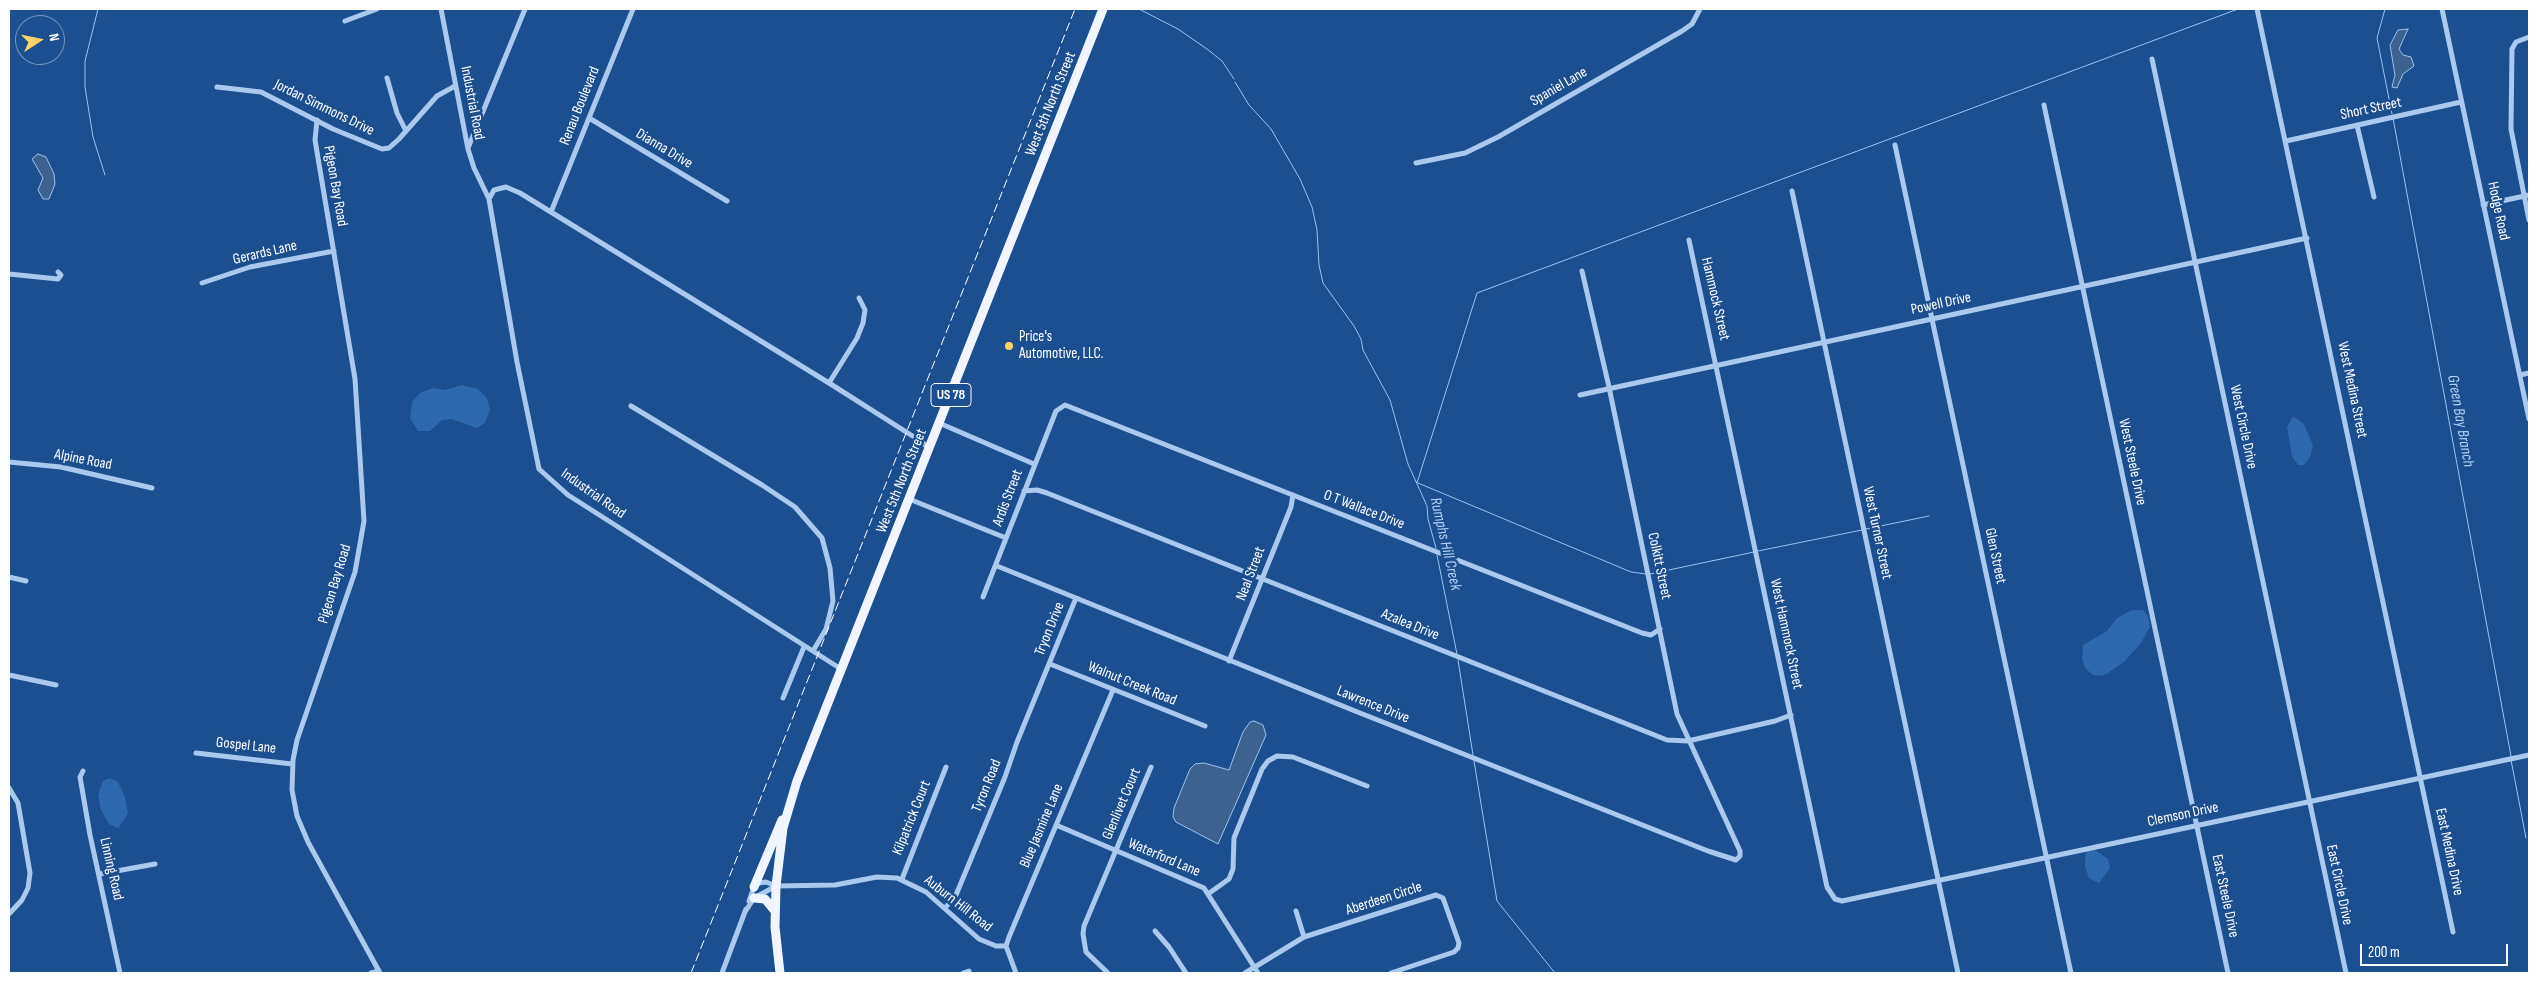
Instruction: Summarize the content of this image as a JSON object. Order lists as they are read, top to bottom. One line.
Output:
{"streets":{"main road":["West 5th North Street","US 78"],"street":["Spaniel Lane","Industrial Road","Renau Boulevard","Jordan Simmons Drive","Short Street","Dianna Drive","Pigeon Bay Road","Hodge Road","Gerards Lane","Hammock Street","Powell Drive","West Medina Street","West Circle Drive","Alpine Road","West Steele Drive","Ardis Street","O T Wallace Drive","West Turner Street","Glen Street","Colkitt Street","Neal Street","Azalea Drive","Tryon Drive","West Hammock Street","Walnut Creek Road","Lawrence Drive","Gospel Lane","Tyron Road","Glenlivet Court","Clemson Drive","Kilpatrick Court","Blue Jasmine Lane","East Medina Drive","Waterford Lane","Linning Road","East Circle Drive","East Steele Drive","Aberdeen Circle","Auburn Hill Road"]},"crossings":[["Industrial Road","West 5th North Street"],["Industrial Road","Jordan Simmons Drive"],["West 5th North Street","Auburn Hill Road"],["Renau Boulevard","Dianna Drive"],["Jordan Simmons Drive","Pigeon Bay Road"],["Short Street","Hodge Road"],["Short Street","West Medina Street"],["Pigeon Bay Road","Gerards Lane"],["Pigeon Bay Road","Gospel Lane"],["Hammock Street","Powell Drive"],["Hammock Street","West Hammock Street"],["Powell Drive","West Medina Street"],["Powell Drive","West Circle Drive"],["Powell Drive","West Steele Drive"],["Powell Drive","West Turner Street"],["Powell Drive","Glen Street"],["Powell Drive","Colkitt Street"],["Powell Drive","West Hammock Street"],["West Medina Street","Clemson Drive"],["West Medina Street","East Medina Drive"],["West Circle Drive","Clemson Drive"],["West Circle Drive","East Circle Drive"],["West Steele Drive","Clemson Drive"],["West Steele Drive","East Steele Drive"],["Ardis Street","O T Wallace Drive"],["Ardis Street","Azalea Drive"],["Ardis Street","Lawrence Drive"],["O T Wallace Drive","Colkitt Street"],["O T Wallace Drive","Neal Street"],["West Turner Street","Clemson Drive"],["Glen Street","Clemson Drive"],["Colkitt Street","Azalea Drive"],["Colkitt Street","Lawrence Drive"],["Neal Street","Azalea Drive"],["Neal Street","Lawrence Drive"],["Azalea Drive","West Hammock Street"],["Tryon Drive","Walnut Creek Road"],["Tryon Drive","Lawrence Drive"],["Tryon Drive","Tyron Road"],["West Hammock Street","Clemson Drive"],["Walnut Creek Road","Tyron Road"],["Walnut Creek Road","Blue Jasmine Lane"],["Tyron Road","Auburn Hill Road"],["Glenlivet Court","Waterford Lane"],["Clemson Drive","East Medina Drive"],["Clemson Drive","East Circle Drive"],["Clemson Drive","East Steele Drive"],["Kilpatrick Court","Auburn Hill Road"],["Blue Jasmine Lane","Waterford Lane"],["Blue Jasmine Lane","Auburn Hill Road"],["Waterford Lane","Aberdeen Circle"]],"water":["Green Bay Branch","Rumphs Hill Creek"],"places":["Price's Automotive, LLC."],"scale_bar":"200 m","north":"right"}
